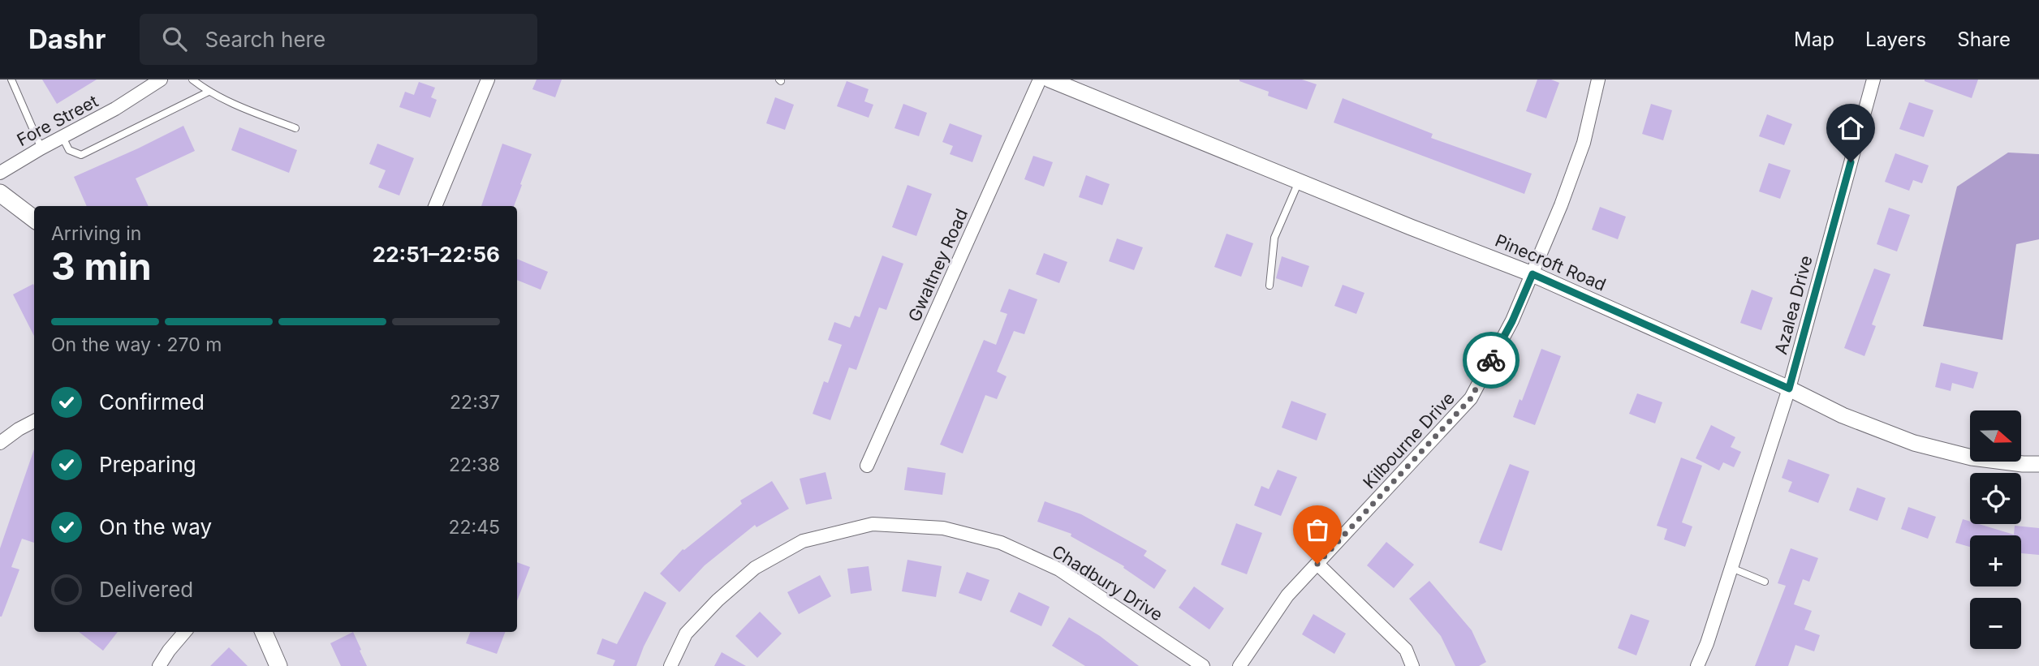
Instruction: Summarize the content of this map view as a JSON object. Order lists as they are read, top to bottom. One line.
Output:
{"streets":{"street":["Fore Street","Pinecroft Road","Gwaltney Road","Azalea Drive","Kilbourne Drive","Chadbury Drive"]},"crossings":[["Pinecroft Road","Azalea Drive"],["Pinecroft Road","Kilbourne Drive"]],"north":"right","page":{"header":"Dashr","search":"Search here","nav":["Map","Layers","Share"],"heading":["3 min","Arriving in","22:51–22:56"],"bar":"On the way · 270 m","list":[["Confirmed","22:37"],["Preparing","22:38"],["On the way","22:45"],"Delivered"],"map_buttons":["+","−"]}}
